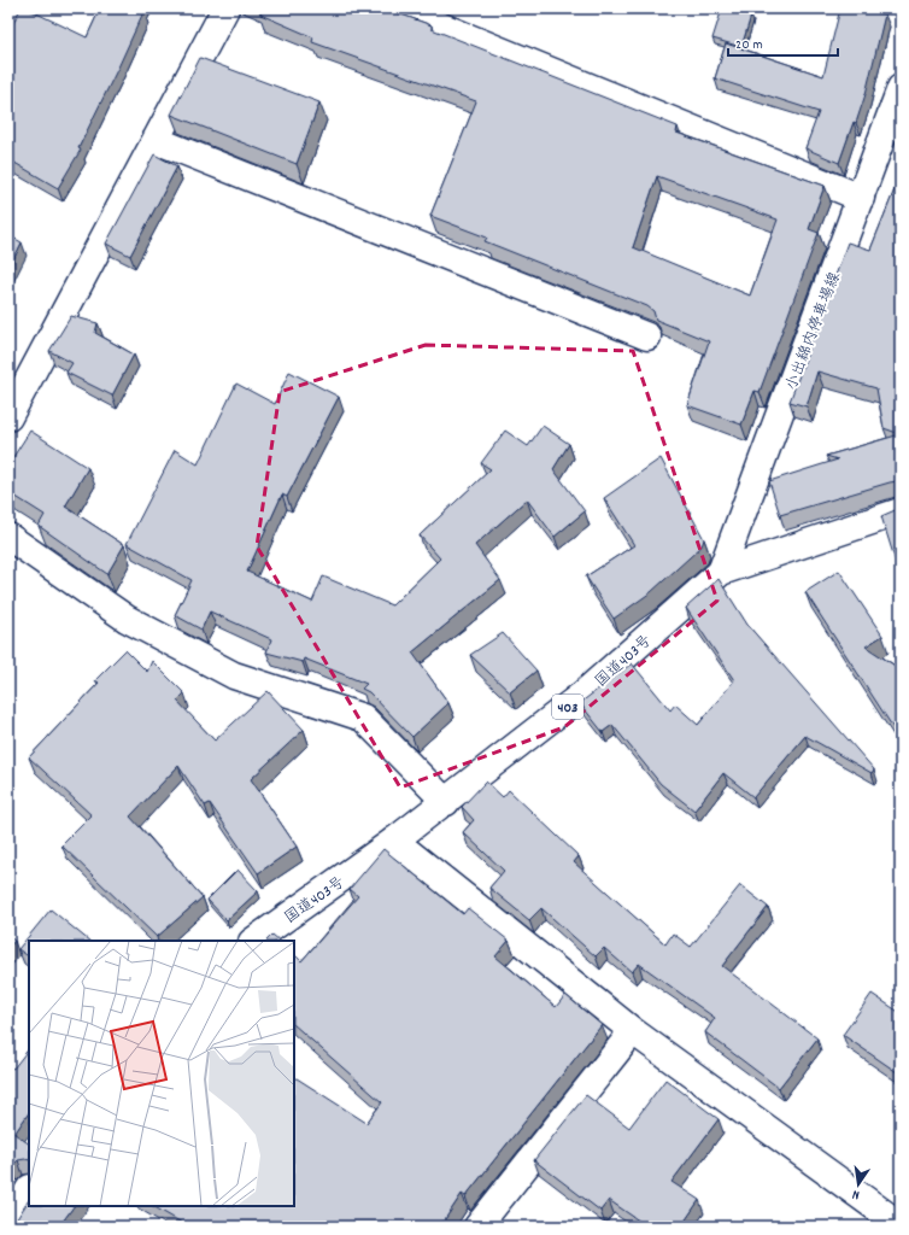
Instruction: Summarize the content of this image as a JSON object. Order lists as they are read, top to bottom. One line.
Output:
{"streets":{"main road":["小出綿内停車場線","国道403号","403"]},"crossings":[["小出綿内停車場線","国道403号"]],"scale_bar":"20 m","north":"bottom"}
